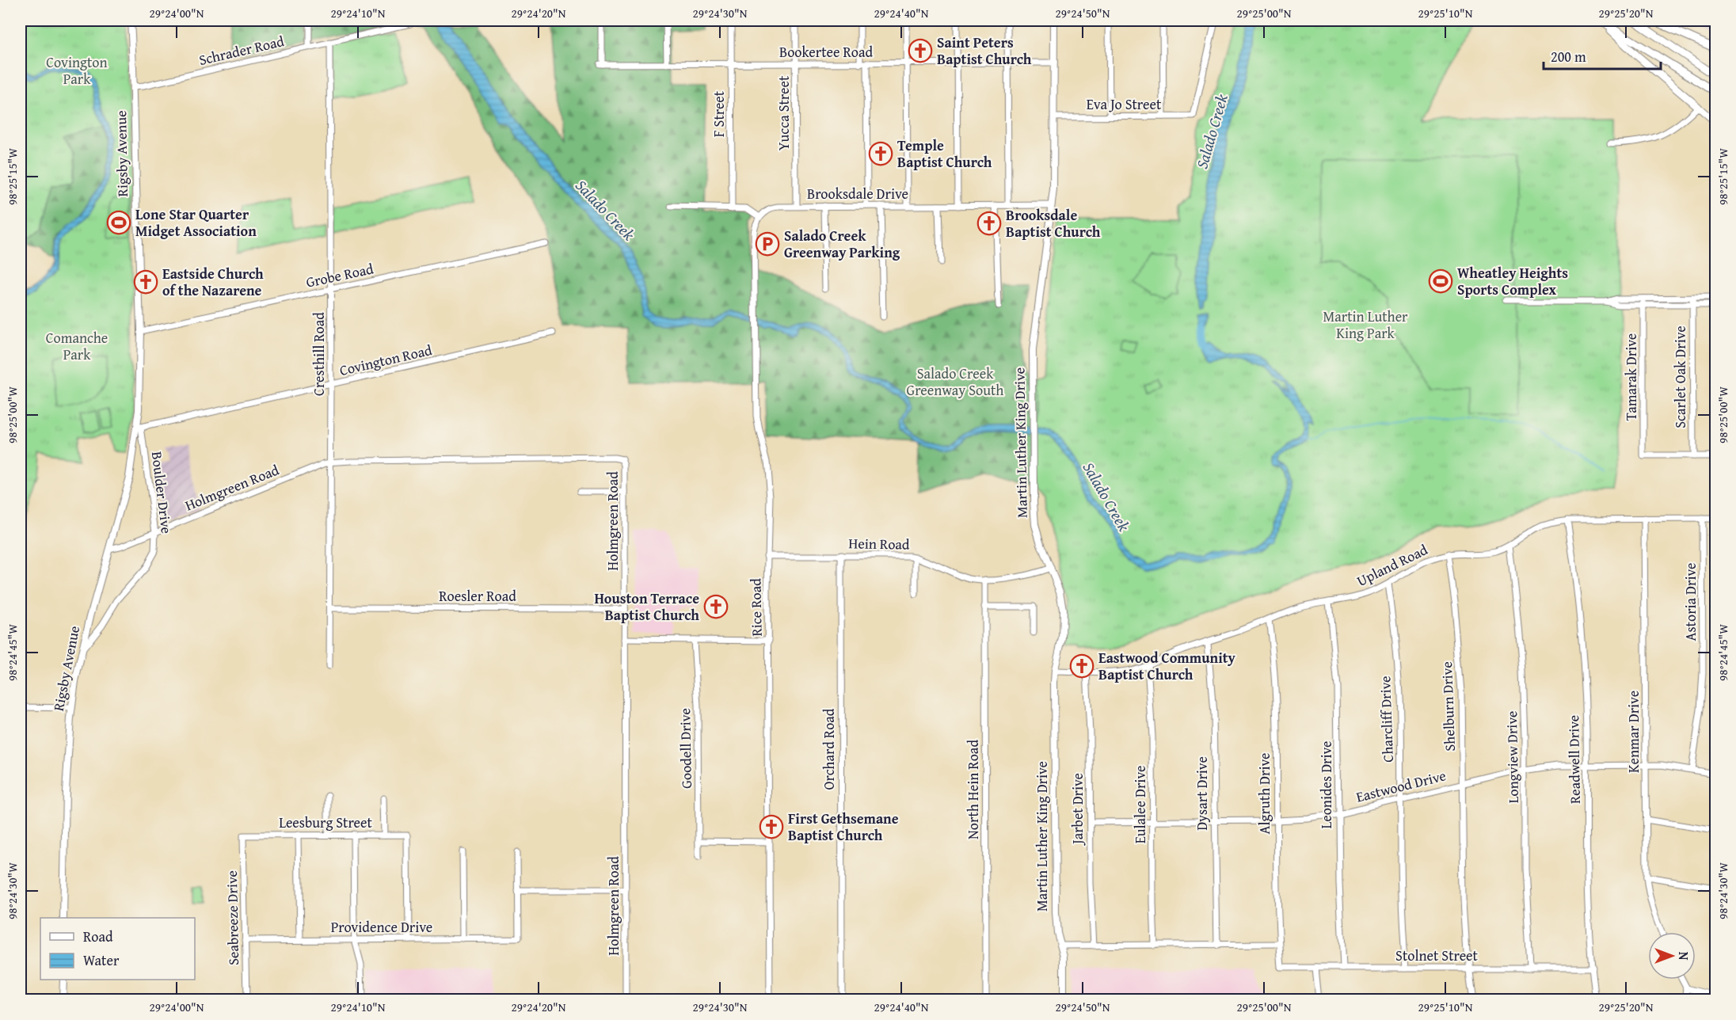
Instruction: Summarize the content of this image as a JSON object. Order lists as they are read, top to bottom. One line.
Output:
{"streets":{"main road":["Rigsby Avenue","Martin Luther King Drive"],"street":["Schrader Road","Bookertee Road","Eva Jo Street","Yucca Street","F Street","Brooksdale Drive","Grobe Road","Cresthill Road","Covington Road","Tamarak Drive","Scarlet Oak Drive","Holmgreen Road","Boulder Drive","Hein Road","Upland Road","Roesler Road","Astoria Drive","Rice Road","Shelburn Drive","Charcliff Drive","Kenmar Drive","Goodell Drive","Orchard Road","Longview Drive","Readwell Drive","Leonides Drive","Eastwood Drive","North Hein Road","Dysart Drive","Algruth Drive","Eulalee Drive","Jarbet Drive","Leesburg Street","Seabreeze Drive","Providence Drive","Stolnet Street"]},"crossings":[["Schrader Road","Rigsby Avenue"],["Schrader Road","Cresthill Road"],["Bookertee Road","Yucca Street"],["Bookertee Road","F Street"],["Bookertee Road","Martin Luther King Drive"],["Eva Jo Street","Martin Luther King Drive"],["Yucca Street","Brooksdale Drive"],["Rigsby Avenue","Grobe Road"],["Rigsby Avenue","Covington Road"],["Rigsby Avenue","Holmgreen Road"],["Rigsby Avenue","Boulder Drive"],["Brooksdale Drive","Martin Luther King Drive"],["Brooksdale Drive","Rice Road"],["Grobe Road","Cresthill Road"],["Cresthill Road","Covington Road"],["Cresthill Road","Holmgreen Road"],["Cresthill Road","Roesler Road"],["Covington Road","Boulder Drive"],["Tamarak Drive","Scarlet Oak Drive"],["Martin Luther King Drive","Hein Road"],["Martin Luther King Drive","Upland Road"],["Holmgreen Road","Boulder Drive"],["Holmgreen Road","Roesler Road"],["Hein Road","Rice Road"],["Hein Road","Orchard Road"],["Hein Road","North Hein Road"],["Upland Road","Astoria Drive"],["Upland Road","Shelburn Drive"],["Upland Road","Charcliff Drive"],["Upland Road","Kenmar Drive"],["Upland Road","Longview Drive"],["Upland Road","Readwell Drive"],["Upland Road","Leonides Drive"],["Upland Road","Dysart Drive"],["Upland Road","Algruth Drive"],["Upland Road","Eulalee Drive"],["Upland Road","Jarbet Drive"],["Astoria Drive","Eastwood Drive"],["Shelburn Drive","Eastwood Drive"],["Shelburn Drive","Stolnet Street"],["Charcliff Drive","Eastwood Drive"],["Charcliff Drive","Stolnet Street"],["Kenmar Drive","Eastwood Drive"],["Longview Drive","Eastwood Drive"],["Longview Drive","Stolnet Street"],["Readwell Drive","Eastwood Drive"],["Readwell Drive","Stolnet Street"],["Leonides Drive","Eastwood Drive"],["Leonides Drive","Stolnet Street"],["Eastwood Drive","Dysart Drive"],["Eastwood Drive","Algruth Drive"],["Eastwood Drive","Eulalee Drive"],["Eastwood Drive","Jarbet Drive"],["Algruth Drive","Stolnet Street"],["Leesburg Street","Seabreeze Drive"],["Leesburg Street","Providence Drive"],["Seabreeze Drive","Providence Drive"]],"water":["Salado Creek"],"parks":["Covington Park","Martin Luther King Park","Comanche Park","Salado Creek Greenway South"],"places":{"church":["Saint Peters Baptist Church","Temple Baptist Church","Brooksdale Baptist Church","Eastside Church of the Nazarene","Houston Terrace Baptist Church","Eastwood Community Baptist Church","First Gethsemane Baptist Church"],"sports":["Lone Star Quarter Midget Association","Wheatley Heights Sports Complex"],"parking":["Salado Creek Greenway Parking"]},"legend":["Road","Water"],"scale_bar":"200 m","north":"right","coordinates":["29°24'00\"N","29°24'10\"N","29°24'20\"N","29°24'30\"N","29°24'40\"N","29°24'50\"N","29°25'00\"N","29°25'10\"N","29°25'20\"N","98°25'15\"W","98°25'00\"W","98°24'45\"W","98°24'30\"W"]}
